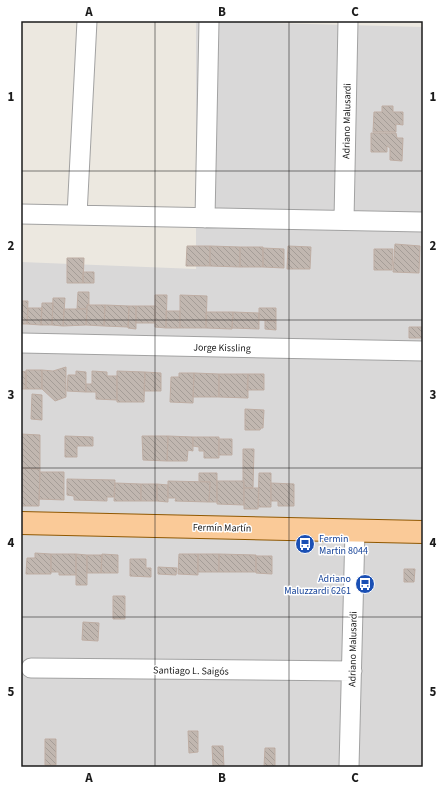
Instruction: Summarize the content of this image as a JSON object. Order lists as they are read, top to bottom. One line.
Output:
{"streets":{"main road":["Fermín Martín"],"street":["Adriano Malusardi","Jorge Kissling","Santiago L. Saigós"]},"crossings":[["Adriano Malusardi","Fermín Martín"],["Adriano Malusardi","Santiago L. Saigós"]],"places":{"bus stop":["Fermin Martin 8044","Adriano Maluzzardi 6261"]},"grid":{"columns":["A","B","C"],"rows":["1","2","3","4","5"]}}
